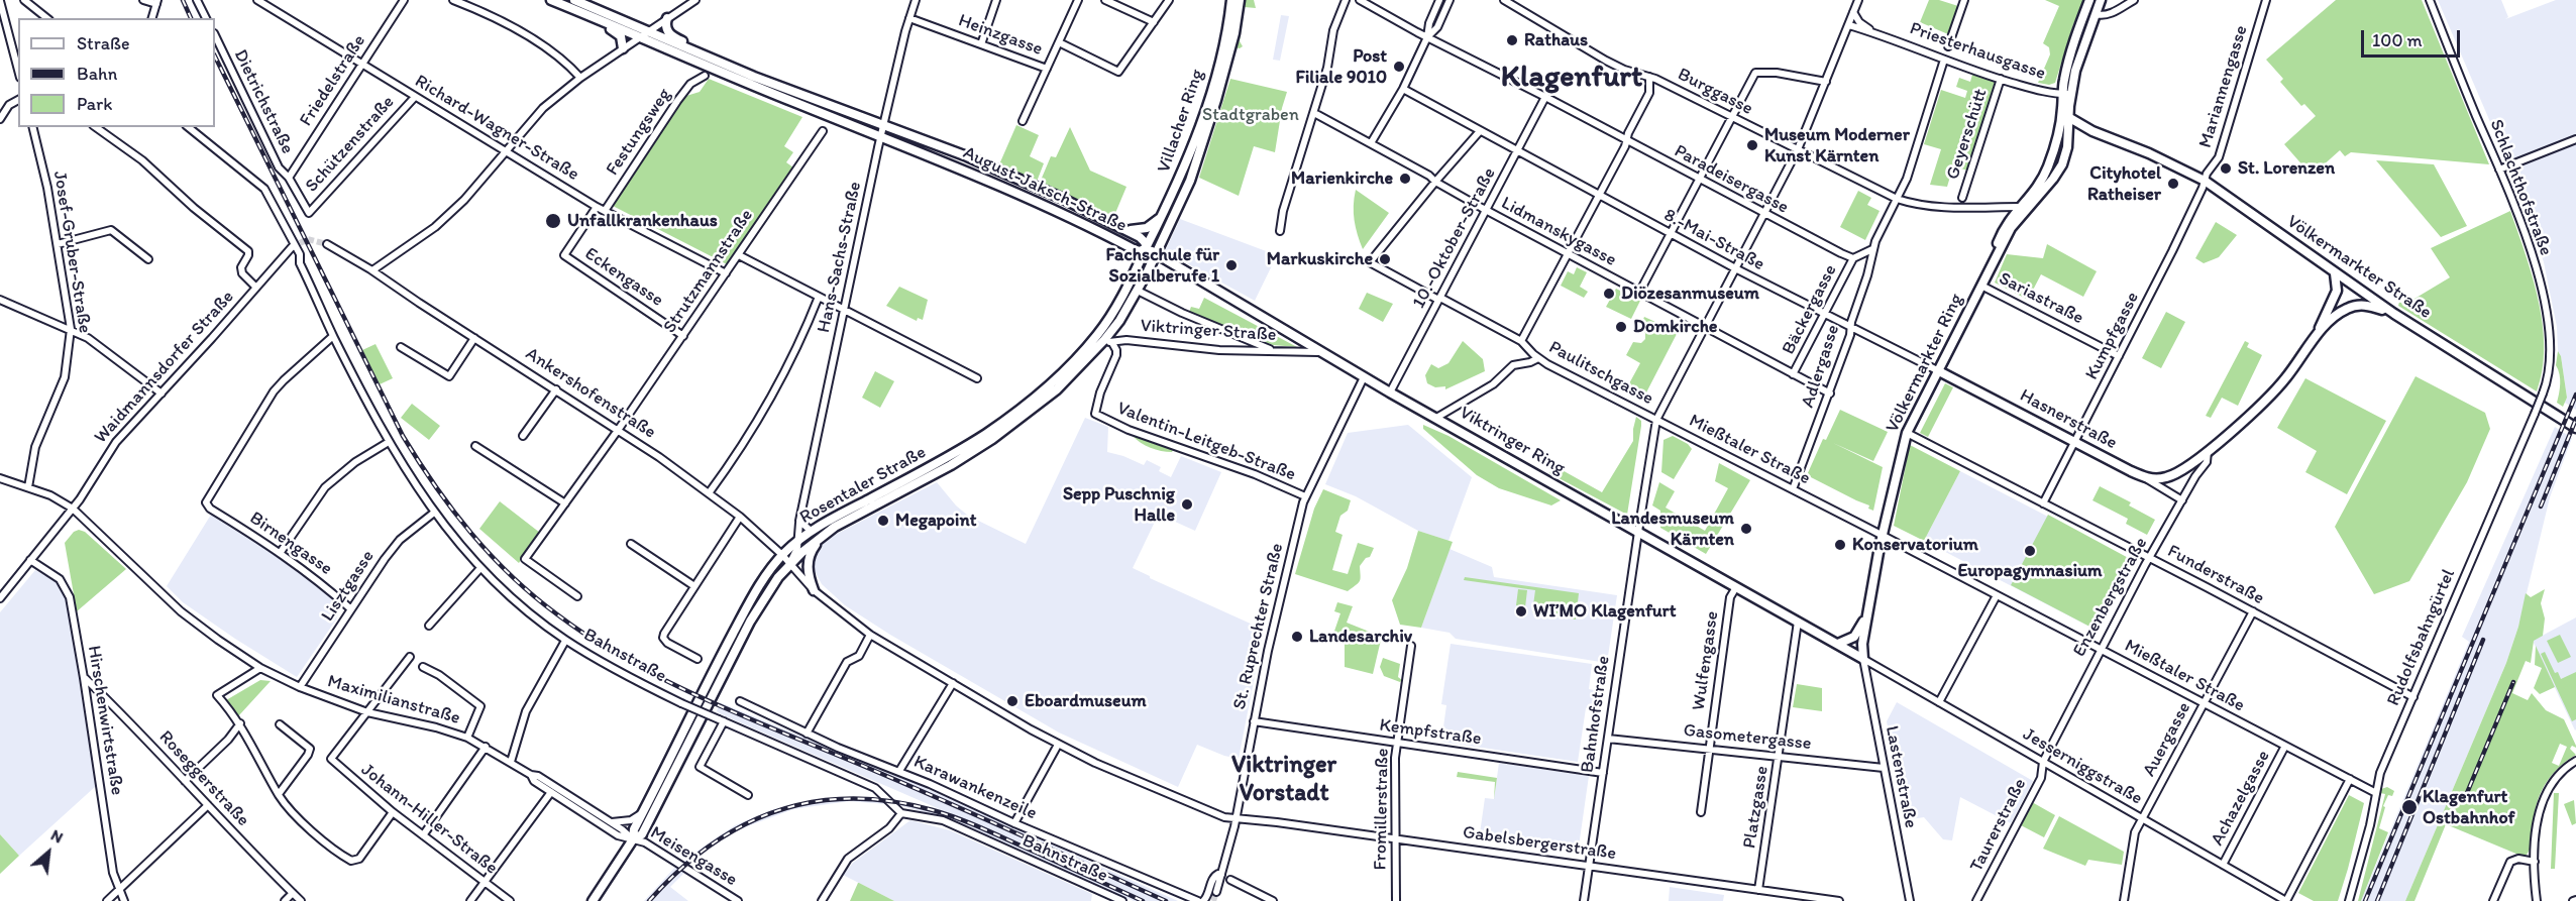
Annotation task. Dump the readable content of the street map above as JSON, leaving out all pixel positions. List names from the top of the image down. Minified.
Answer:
{"streets":{"main road":["Villacher Ring","August-Jaksch-Straße","Völkermarkter Straße","Völkermarkter Ring","Hasnerstraße","Viktringer Ring","Rosentaler Straße","Enzenbergstraße"],"street":["Heinzgasse","Priesterhausgasse","Friedelstraße","Mariannengasse","Burggasse","Dietrichstraße","Richard-Wagner-Straße","Festungsweg","Geyerschütt","Schützenstraße","Paradeisergasse","Schlachthofstraße","Lidmanskygasse","10.-Oktober-Straße","8.-Mai-Straße","Josef-Gruber-Straße","Hans-Sachs-Straße","Strutzmannstraße","Eckengasse","Sariastraße","Bäckergasse","Viktringer Straße","Kumpfgasse","Adlergasse","Waidmannsdorfer Straße","Paulitschgasse","Ankershofenstraße","Valentin-Leitgeb-Straße","Mießtaler Straße","Birnengasse","Funderstraße","Lisztgasse","St. Ruprechter Straße","Rudolfsbahngürtel","Bahnstraße","Wulfengasse","Maximilianstraße","Bahnhofstraße","Hirschenwirtstraße","Kempfstraße","Gasometergasse","Auergasse","Jesserniggstraße","Lastenstraße","Roseggerstraße","Karawankenzeile","Achazelgasse","Platzgasse","Fromillerstraße","Johann-Hiller-Straße","Taurerstraße","Gabelsbergerstraße","Meisengasse"]},"crossings":[["Heinzgasse","Hans-Sachs-Straße"],["Priesterhausgasse","Geyerschütt"],["Priesterhausgasse","Adlergasse"],["Friedelstraße","Dietrichstraße"],["Friedelstraße","Richard-Wagner-Straße"],["Mariannengasse","Völkermarkter Straße"],["Mariannengasse","Kumpfgasse"],["Burggasse","Völkermarkter Ring"],["Burggasse","Adlergasse"],["Dietrichstraße","Schützenstraße"],["Villacher Ring","August-Jaksch-Straße"],["Villacher Ring","Viktringer Ring"],["Villacher Ring","Rosentaler Straße"],["Richard-Wagner-Straße","Festungsweg"],["Richard-Wagner-Straße","Schützenstraße"],["Richard-Wagner-Straße","Strutzmannstraße"],["Richard-Wagner-Straße","Eckengasse"],["Paradeisergasse","10.-Oktober-Straße"],["Paradeisergasse","Bäckergasse"],["Schlachthofstraße","Rudolfsbahngürtel"],["August-Jaksch-Straße","Hans-Sachs-Straße"],["August-Jaksch-Straße","Viktringer Ring"],["August-Jaksch-Straße","Rosentaler Straße"],["Lidmanskygasse","10.-Oktober-Straße"],["Lidmanskygasse","Bäckergasse"],["Lidmanskygasse","Adlergasse"],["Lidmanskygasse","Paulitschgasse"],["10.-Oktober-Straße","8.-Mai-Straße"],["10.-Oktober-Straße","Paulitschgasse"],["10.-Oktober-Straße","Viktringer Ring"],["8.-Mai-Straße","Bäckergasse"],["8.-Mai-Straße","Völkermarkter Ring"],["8.-Mai-Straße","Adlergasse"],["8.-Mai-Straße","Hasnerstraße"],["Josef-Gruber-Straße","Maximilianstraße"],["Hans-Sachs-Straße","Ankershofenstraße"],["Hans-Sachs-Straße","Rosentaler Straße"],["Völkermarkter Straße","Kumpfgasse"],["Völkermarkter Straße","Enzenbergstraße"],["Strutzmannstraße","Eckengasse"],["Strutzmannstraße","Ankershofenstraße"],["Sariastraße","Kumpfgasse"],["Sariastraße","Völkermarkter Ring"],["Viktringer Straße","Viktringer Ring"],["Viktringer Straße","Valentin-Leitgeb-Straße"],["Viktringer Straße","Rosentaler Straße"],["Kumpfgasse","Hasnerstraße"],["Kumpfgasse","Funderstraße"],["Völkermarkter Ring","Hasnerstraße"],["Völkermarkter Ring","Viktringer Ring"],["Völkermarkter Ring","Mießtaler Straße"],["Völkermarkter Ring","Funderstraße"],["Völkermarkter Ring","Jesserniggstraße"],["Völkermarkter Ring","Lastenstraße"],["Adlergasse","Mießtaler Straße"],["Waidmannsdorfer Straße","Maximilianstraße"],["Waidmannsdorfer Straße","Hirschenwirtstraße"],["Paulitschgasse","Mießtaler Straße"],["Paulitschgasse","Bahnhofstraße"],["Ankershofenstraße","Rosentaler Straße"],["Ankershofenstraße","Gabelsbergerstraße"],["Hasnerstraße","Enzenbergstraße"],["Viktringer Ring","Rosentaler Straße"],["Viktringer Ring","St. Ruprechter Straße"],["Viktringer Ring","Wulfengasse"],["Viktringer Ring","Bahnhofstraße"],["Viktringer Ring","Jesserniggstraße"],["Viktringer Ring","Lastenstraße"],["Viktringer Ring","Platzgasse"],["Valentin-Leitgeb-Straße","Rosentaler Straße"],["Valentin-Leitgeb-Straße","St. Ruprechter Straße"],["Mießtaler Straße","Enzenbergstraße"],["Mießtaler Straße","Rudolfsbahngürtel"],["Mießtaler Straße","Bahnhofstraße"],["Mießtaler Straße","Auergasse"],["Mießtaler Straße","Achazelgasse"],["Rosentaler Straße","Maximilianstraße"],["Rosentaler Straße","Meisengasse"],["Birnengasse","Lisztgasse"],["Birnengasse","Bahnstraße"],["Funderstraße","Enzenbergstraße"],["Funderstraße","Rudolfsbahngürtel"],["Funderstraße","Auergasse"],["Lisztgasse","Bahnstraße"],["Lisztgasse","Maximilianstraße"],["Enzenbergstraße","Jesserniggstraße"],["Enzenbergstraße","Taurerstraße"],["St. Ruprechter Straße","Kempfstraße"],["St. Ruprechter Straße","Gabelsbergerstraße"],["Wulfengasse","Gasometergasse"],["Maximilianstraße","Johann-Hiller-Straße"],["Maximilianstraße","Meisengasse"],["Bahnhofstraße","Kempfstraße"],["Bahnhofstraße","Gasometergasse"],["Bahnhofstraße","Gabelsbergerstraße"],["Hirschenwirtstraße","Roseggerstraße"],["Kempfstraße","Fromillerstraße"],["Gasometergasse","Lastenstraße"],["Gasometergasse","Platzgasse"],["Auergasse","Jesserniggstraße"],["Jesserniggstraße","Lastenstraße"],["Jesserniggstraße","Achazelgasse"],["Jesserniggstraße","Taurerstraße"],["Platzgasse","Gabelsbergerstraße"],["Fromillerstraße","Gabelsbergerstraße"]],"districts":["Klagenfurt","Viktringer Vorstadt"],"parks":["Stadtgraben"],"places":["Rathaus","Post Filiale 9010","Museum Moderner Kunst Kärnten","St. Lorenzen","Marienkirche","Cityhotel Ratheiser","Unfallkrankenhaus","Markuskirche","Fachschule für Sozialberufe 1","Diözesanmuseum","Domkirche","Sepp Puschnig Halle","Megapoint","Landesmuseum Kärnten","Konservatorium","Europagymnasium","WI’MO Klagenfurt","Landesarchiv","Eboardmuseum","Klagenfurt Ostbahnhof"],"legend":["Straße","Bahn","Park"],"scale_bar":"100 m","north":"top right"}
